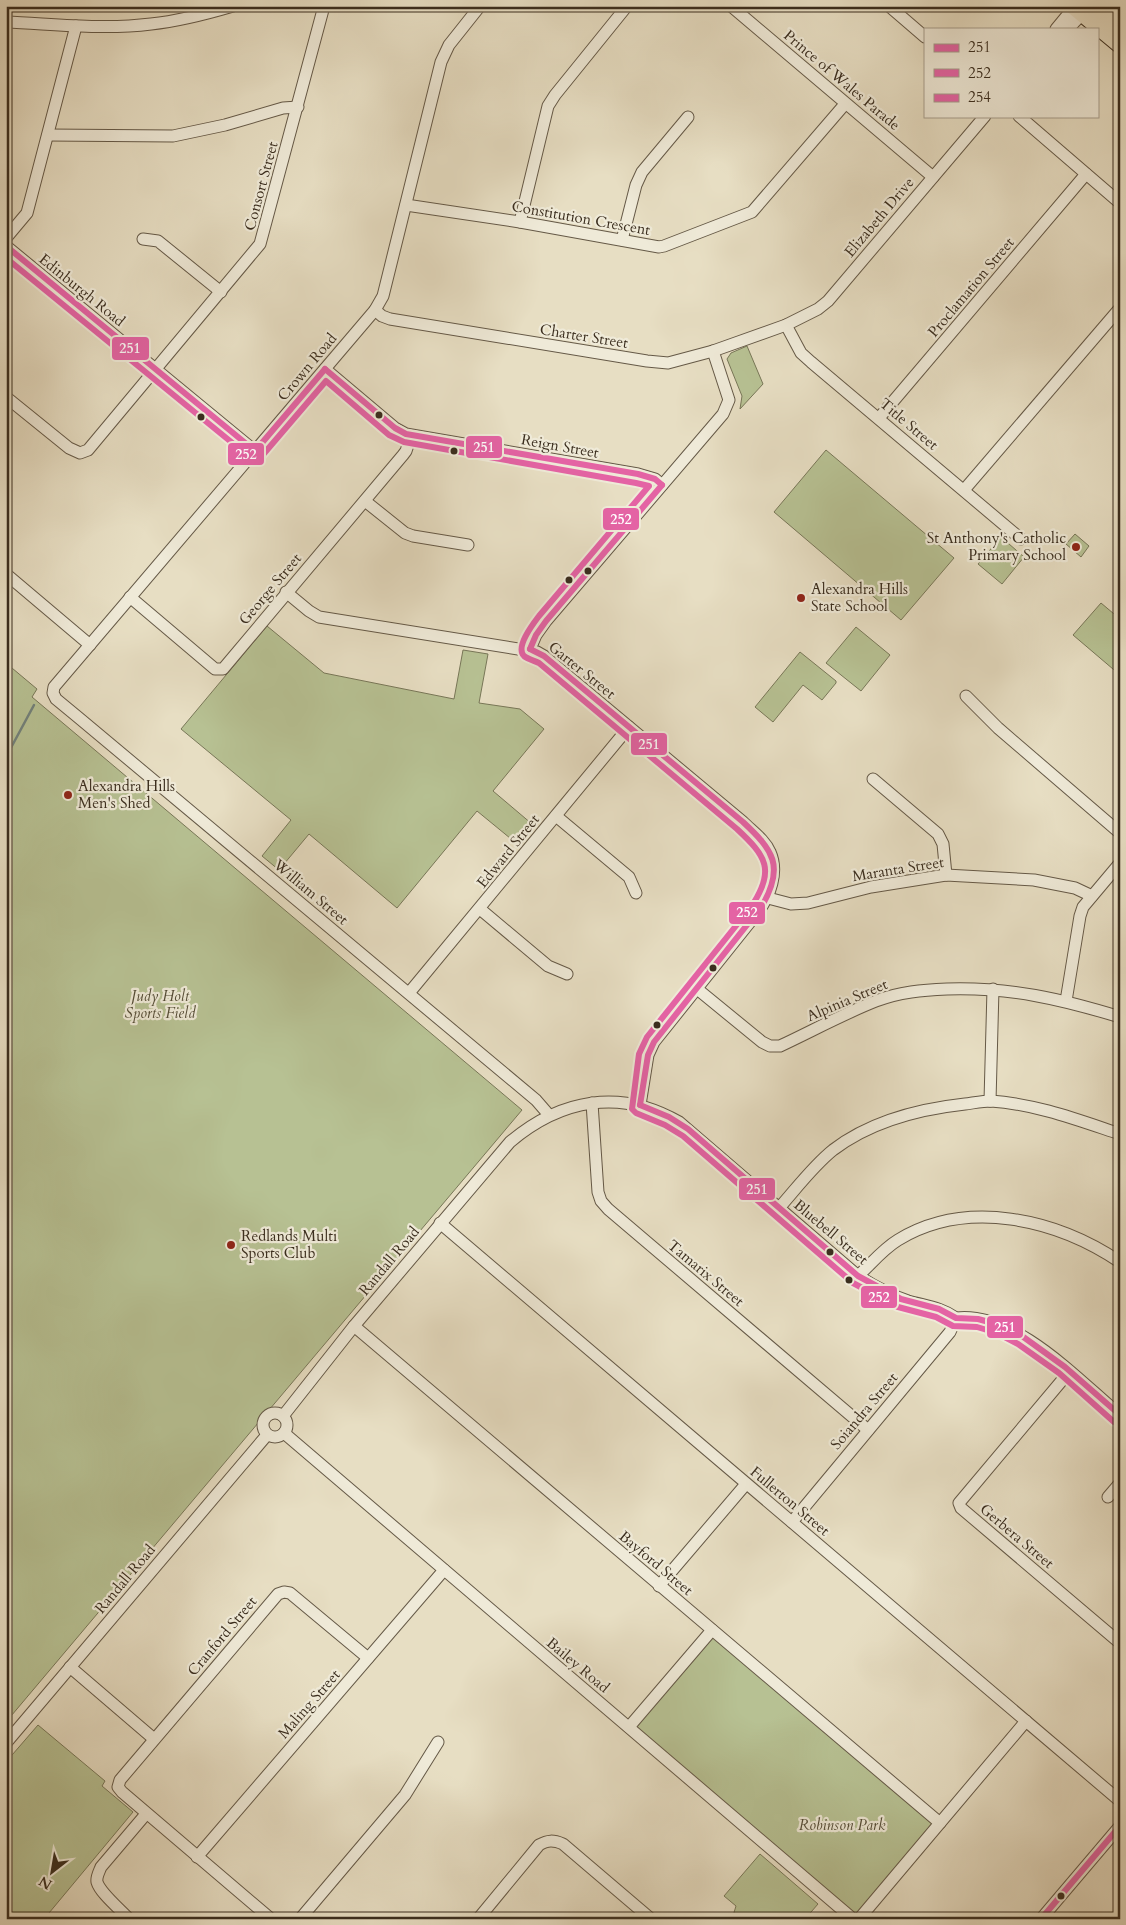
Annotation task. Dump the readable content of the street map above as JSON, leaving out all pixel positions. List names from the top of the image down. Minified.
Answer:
{"streets":{"street":["Prince of Wales Parade","Consort Street","Elizabeth Drive","Constitution Crescent","Proclamation Street","Edinburgh Road","Charter Street","Crown Road","Title Street","Reign Street","George Street","Garter Street","Edward Street","Maranta Street","William Street","Alpinia Street","Bluebell Street","Randall Road","Tamarix Street","Soiandra Street","Fullerton Street","Gerbera Street","Bayford Street","Cranford Street","Bailey Road","Maling Street"]},"crossings":[["Prince of Wales Parade","Elizabeth Drive"],["Prince of Wales Parade","Constitution Crescent"],["Consort Street","Edinburgh Road"],["Elizabeth Drive","Charter Street"],["Elizabeth Drive","Title Street"],["Constitution Crescent","Crown Road"],["Proclamation Street","Title Street"],["Edinburgh Road","Crown Road"],["Charter Street","Crown Road"],["Charter Street","Title Street"],["Crown Road","Reign Street"],["Crown Road","George Street"],["Crown Road","William Street"],["Reign Street","George Street"],["George Street","Garter Street"],["Garter Street","Edward Street"],["Garter Street","Maranta Street"],["Edward Street","William Street"],["William Street","Bluebell Street"],["Bluebell Street","Randall Road"],["Bluebell Street","Tamarix Street"],["Bluebell Street","Soiandra Street"],["Bluebell Street","Gerbera Street"],["Randall Road","Fullerton Street"],["Randall Road","Bayford Street"],["Randall Road","Bailey Road"],["Tamarix Street","Soiandra Street"],["Soiandra Street","Fullerton Street"],["Cranford Street","Maling Street"],["Bailey Road","Maling Street"]],"parks":["Judy Holt Sports Field","Robinson Park"],"places":["St Anthony's Catholic Primary School","Alexandra Hills State School","Alexandra Hills Men's Shed","Redlands Multi Sports Club"],"lines":["transit line 251","transit line 252","transit line 254"],"legend":["251","252","254"],"north":"bottom left"}
